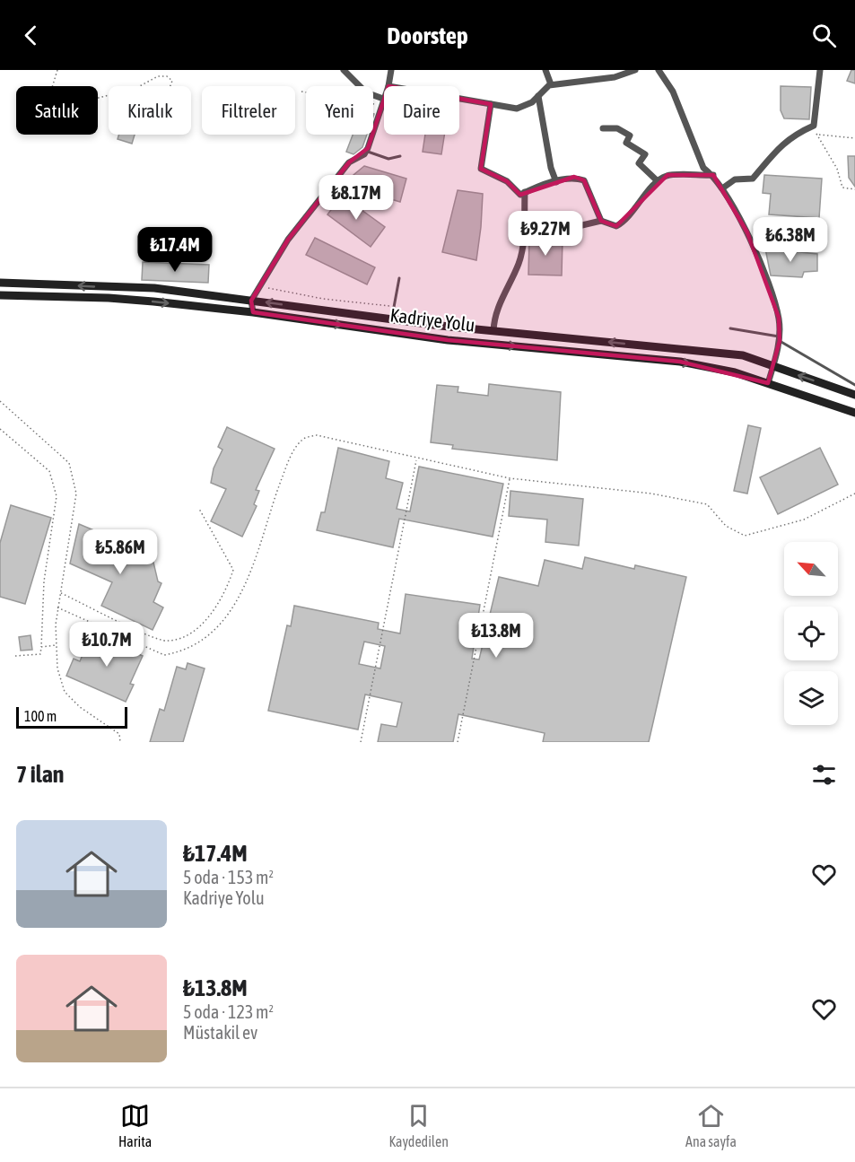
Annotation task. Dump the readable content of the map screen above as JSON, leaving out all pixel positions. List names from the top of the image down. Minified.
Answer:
{"streets":{"main road":["Kadriye Yolu"]},"scale_bar":"100 m","north":"top left","page":{"header":"Doorstep","chip":["Satılık","Kiralık","Filtreler","Yeni","Daire"],"price":["₺8.17M","₺9.27M","₺6.38M","₺17.4M","₺5.86M","₺13.8M","₺10.7M"],"scale":"100 m","heading":"7 ilan","list":[{"name":"₺17.4M","note":"5 oda · 153 m² · Kadriye Yolu"},{"name":"₺13.8M","note":"5 oda · 123 m² · Müstakil ev"}],"tabs":["Harita","Kaydedilen","Ana sayfa"]}}
